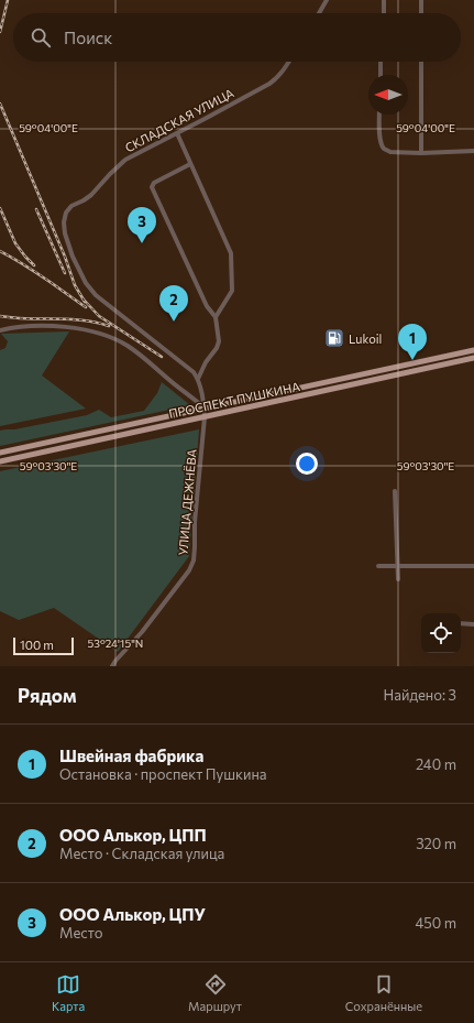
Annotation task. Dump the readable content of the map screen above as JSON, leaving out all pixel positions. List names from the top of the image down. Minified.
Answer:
{"streets":{"main road":["ПРОСПЕКТ ПУШКИНА"],"street":["СКЛАДСКАЯ УЛИЦА","УЛИЦА ДЕЖНЁВА"]},"crossings":[["ПРОСПЕКТ ПУШКИНА","УЛИЦА ДЕЖНЁВА"]],"places":{"fuel station":["Lukoil"]},"scale_bar":"100 m","north":"left","page":{"search":"Поиск","pins":["3","2","1"],"scale":"100 m","heading":["Рядом","Найдено: 3"],"list":[{"mark":"1","name":"Швейная фабрика","note":"Остановка · проспект Пушкина","value":"240 m"},{"mark":"2","name":"ООО Алькор, ЦПП","note":"Место · Складская улица","value":"320 m"},{"mark":"3","name":"ООО Алькор, ЦПУ","note":"Место","value":"450 m"}],"nav":["Карта","Маршрут","Сохранённые"]},"coordinates":["59°04'00\"E","59°03'30\"E","53°24'15\"N"]}
